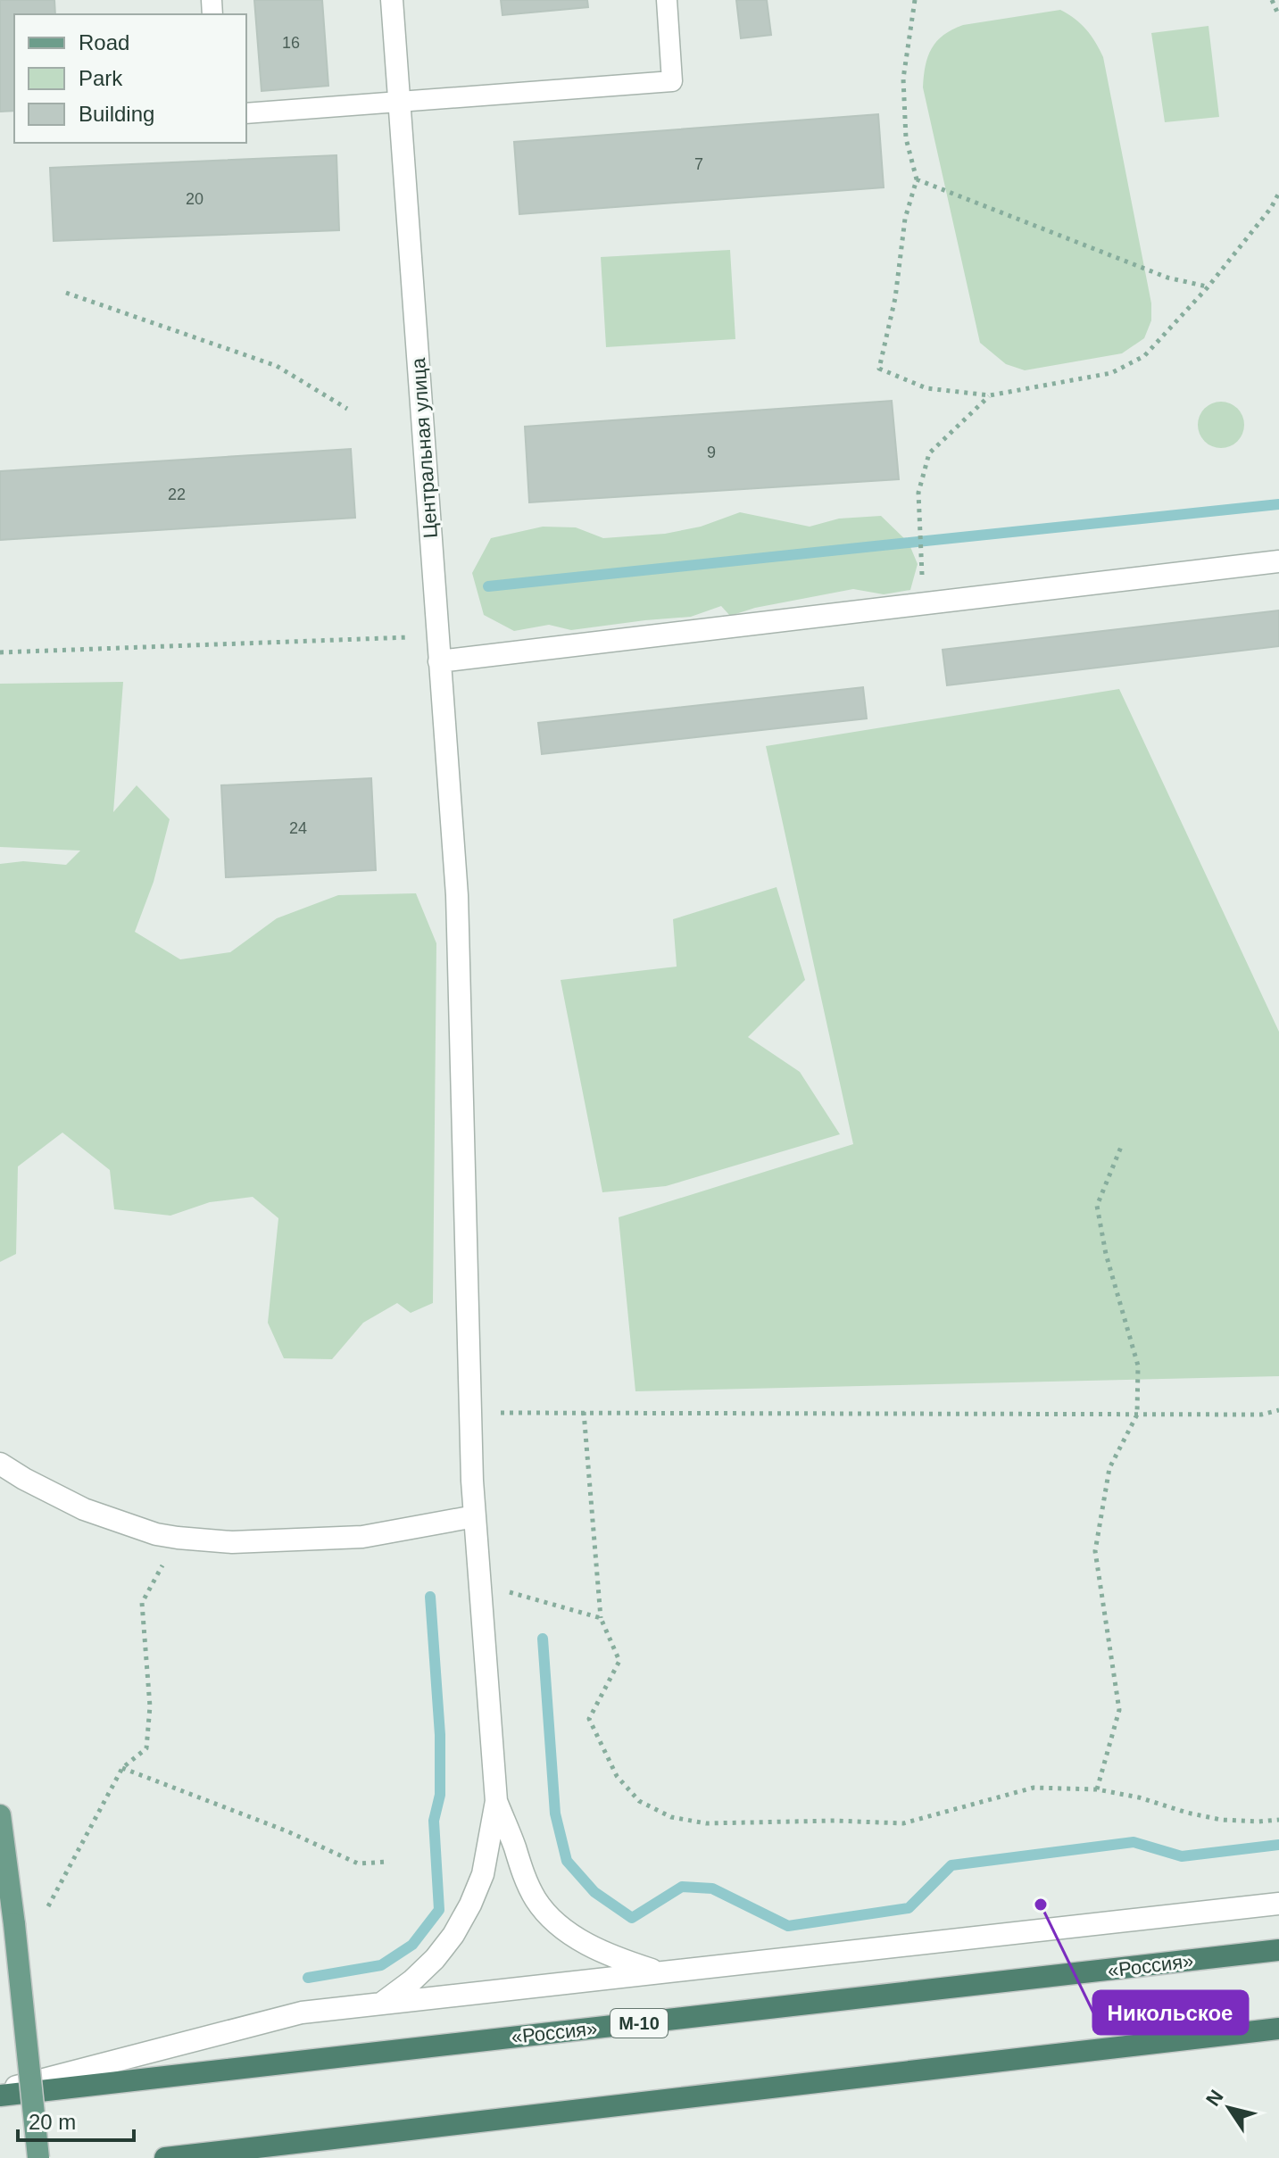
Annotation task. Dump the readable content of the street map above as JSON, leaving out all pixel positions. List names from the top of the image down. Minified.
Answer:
{"streets":{"highway":["«Россия»","М-10"],"street":["Центральная улица"]},"places":["Никольское"],"house_numbers":["16","7","20","9","22","24"],"legend":["Road","Park","Building"],"scale_bar":"20 m","north":"top left"}
